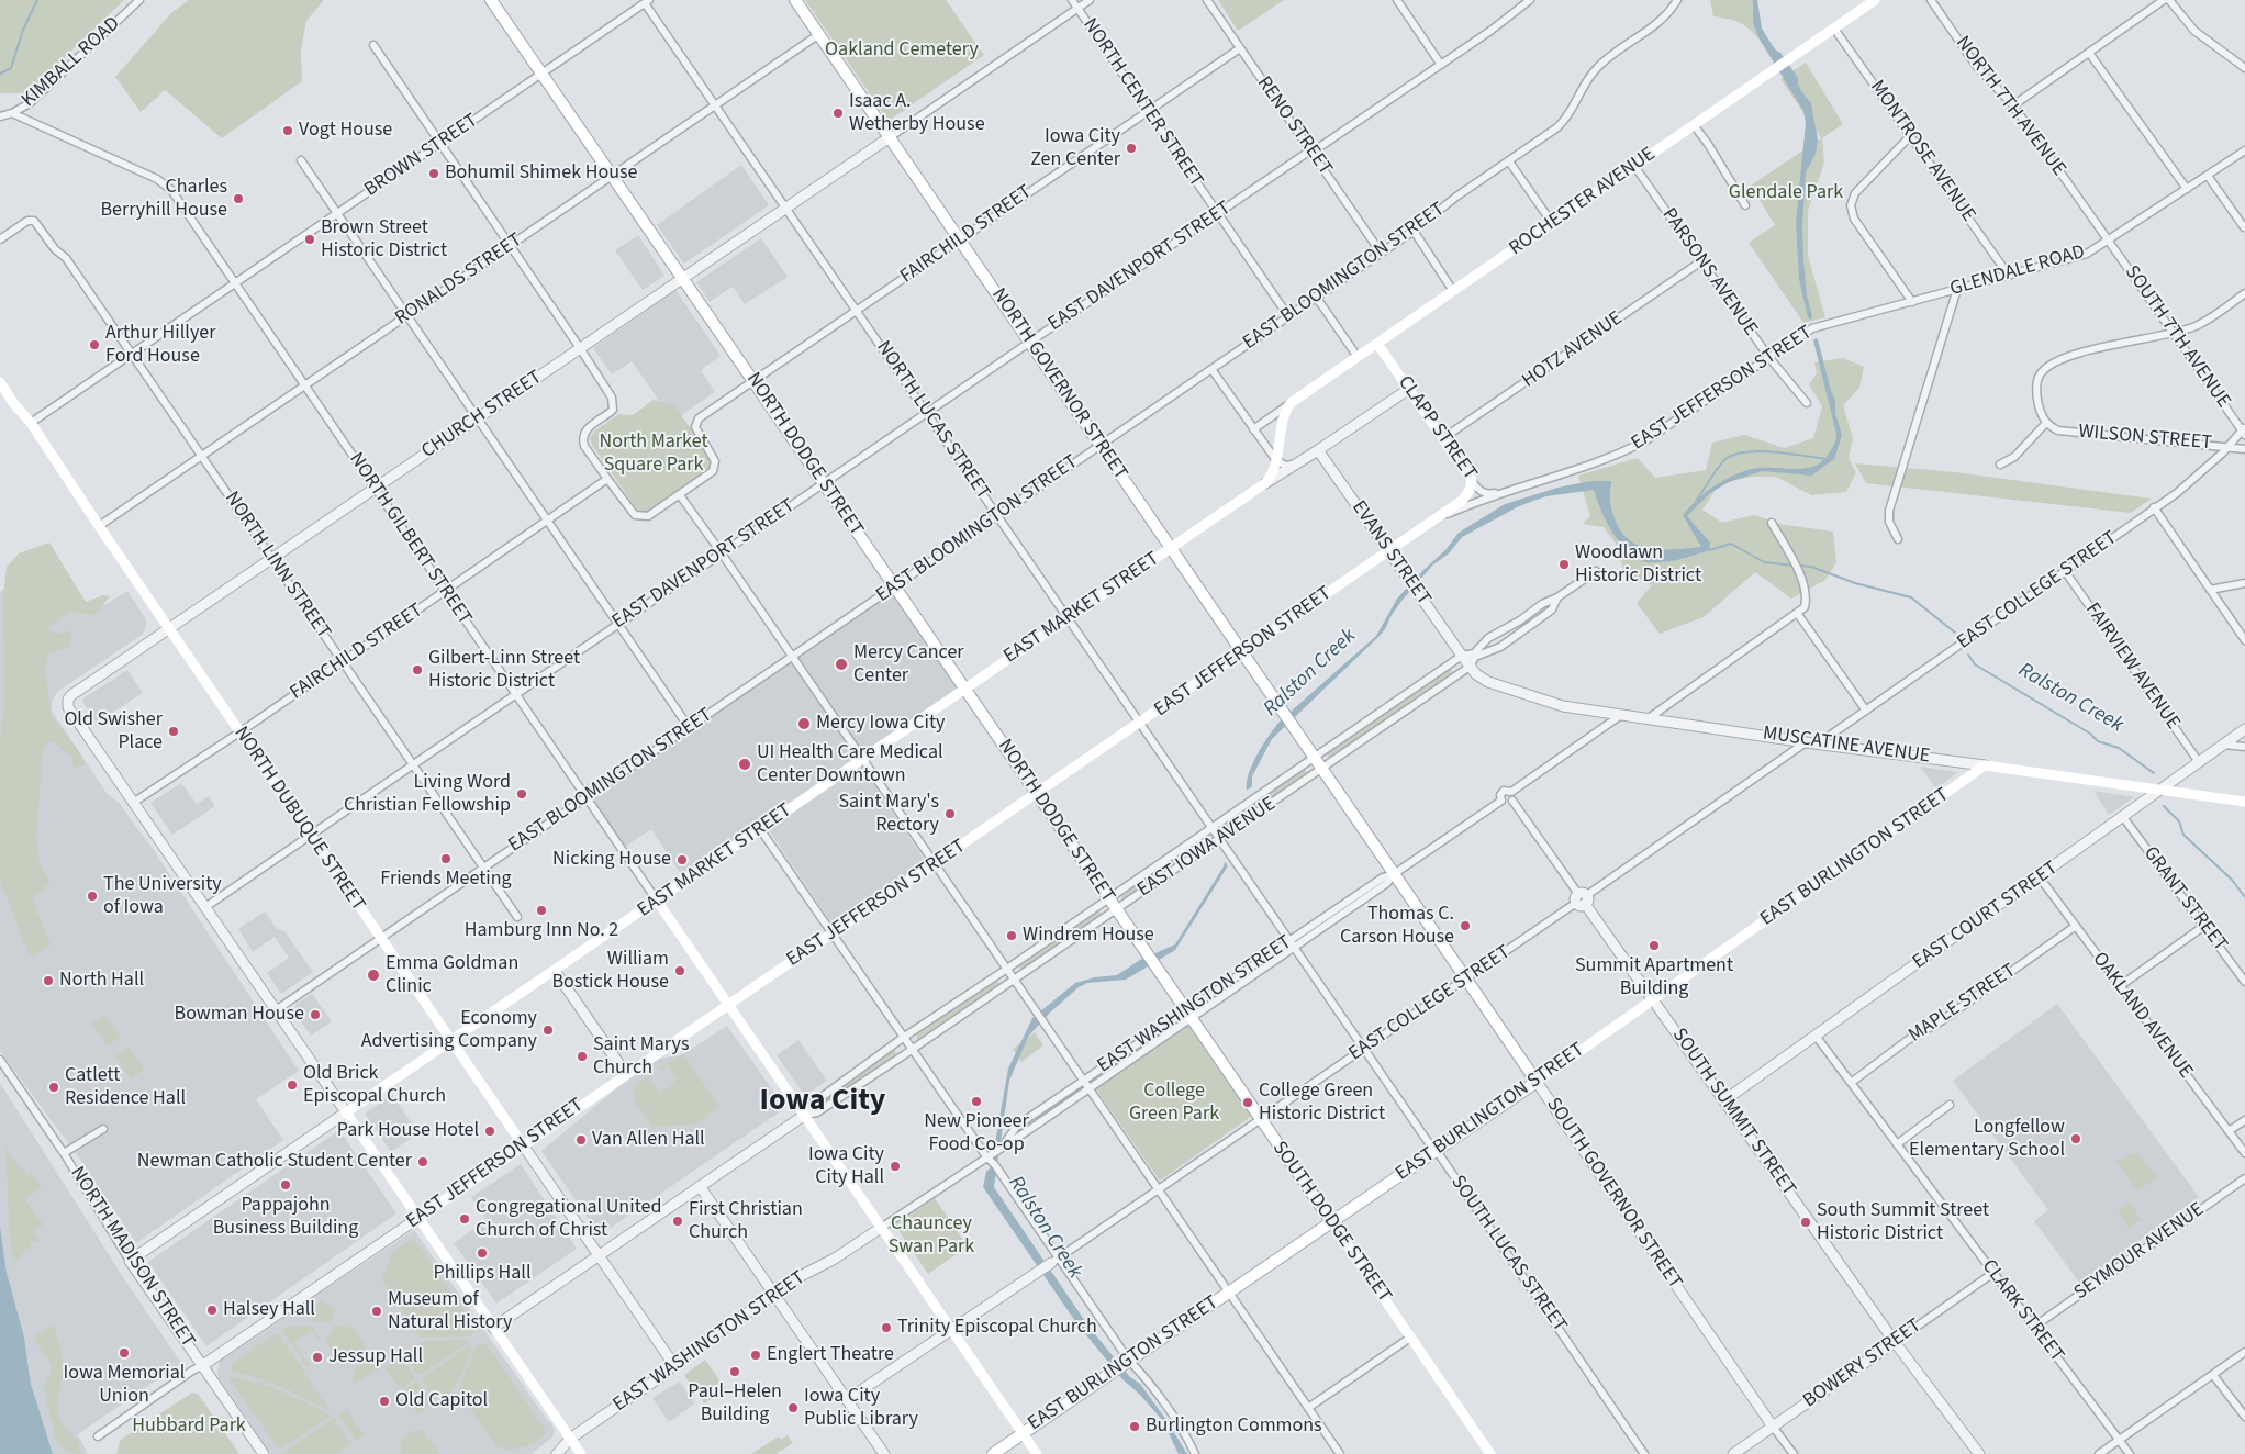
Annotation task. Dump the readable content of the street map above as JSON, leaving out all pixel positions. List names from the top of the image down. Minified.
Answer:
{"streets":{"main road":["ROCHESTER AVENUE","NORTH GOVERNOR STREET","EAST JEFFERSON STREET","CLAPP STREET","NORTH DODGE STREET","NORTH GILBERT STREET","EAST MARKET STREET","MUSCATINE AVENUE","NORTH DUBUQUE STREET","EAST BURLINGTON STREET","SOUTH GOVERNOR STREET","SOUTH DODGE STREET"],"street":["KIMBALL ROAD","NORTH CENTER STREET","NORTH 7TH AVENUE","RENO STREET","MONTROSE AVENUE","BROWN STREET","FAIRCHILD STREET","EAST DAVENPORT STREET","GLENDALE ROAD","PARSONS AVENUE","EAST BLOOMINGTON STREET","RONALDS STREET","SOUTH 7TH AVENUE","HOTZ AVENUE","CHURCH STREET","NORTH LUCAS STREET","WILSON STREET","EVANS STREET","NORTH LINN STREET","EAST COLLEGE STREET","FAIRVIEW AVENUE","EAST IOWA AVENUE","GRANT STREET","EAST COURT STREET","MAPLE STREET","EAST WASHINGTON STREET","OAKLAND AVENUE","SOUTH SUMMIT STREET","SEYMOUR AVENUE","SOUTH LUCAS STREET","NORTH MADISON STREET","CLARK STREET","BOWERY STREET"]},"crossings":[["KIMBALL ROAD","NORTH GILBERT STREET"],["NORTH CENTER STREET","FAIRCHILD STREET"],["NORTH CENTER STREET","EAST DAVENPORT STREET"],["NORTH CENTER STREET","EAST BLOOMINGTON STREET"],["NORTH 7TH AVENUE","GLENDALE ROAD"],["NORTH 7TH AVENUE","SOUTH 7TH AVENUE"],["RENO STREET","FAIRCHILD STREET"],["RENO STREET","EAST DAVENPORT STREET"],["RENO STREET","EAST BLOOMINGTON STREET"],["MONTROSE AVENUE","ROCHESTER AVENUE"],["MONTROSE AVENUE","GLENDALE ROAD"],["BROWN STREET","NORTH LUCAS STREET"],["BROWN STREET","NORTH DODGE STREET"],["BROWN STREET","NORTH GILBERT STREET"],["BROWN STREET","NORTH LINN STREET"],["BROWN STREET","NORTH DUBUQUE STREET"],["ROCHESTER AVENUE","PARSONS AVENUE"],["ROCHESTER AVENUE","CLAPP STREET"],["FAIRCHILD STREET","NORTH GOVERNOR STREET"],["FAIRCHILD STREET","CHURCH STREET"],["FAIRCHILD STREET","NORTH LUCAS STREET"],["FAIRCHILD STREET","NORTH DODGE STREET"],["FAIRCHILD STREET","NORTH GILBERT STREET"],["FAIRCHILD STREET","NORTH LINN STREET"],["FAIRCHILD STREET","NORTH DUBUQUE STREET"],["EAST DAVENPORT STREET","NORTH GOVERNOR STREET"],["EAST DAVENPORT STREET","NORTH LUCAS STREET"],["EAST DAVENPORT STREET","NORTH DODGE STREET"],["EAST DAVENPORT STREET","NORTH GILBERT STREET"],["EAST DAVENPORT STREET","NORTH LINN STREET"],["EAST DAVENPORT STREET","NORTH DUBUQUE STREET"],["GLENDALE ROAD","SOUTH 7TH AVENUE"],["GLENDALE ROAD","EAST JEFFERSON STREET"],["PARSONS AVENUE","HOTZ AVENUE"],["PARSONS AVENUE","EAST JEFFERSON STREET"],["EAST BLOOMINGTON STREET","NORTH GOVERNOR STREET"],["EAST BLOOMINGTON STREET","NORTH LUCAS STREET"],["EAST BLOOMINGTON STREET","NORTH DODGE STREET"],["EAST BLOOMINGTON STREET","NORTH GILBERT STREET"],["EAST BLOOMINGTON STREET","NORTH LINN STREET"],["EAST BLOOMINGTON STREET","NORTH DUBUQUE STREET"],["RONALDS STREET","NORTH GOVERNOR STREET"],["RONALDS STREET","NORTH LUCAS STREET"],["RONALDS STREET","NORTH DODGE STREET"],["RONALDS STREET","NORTH GILBERT STREET"],["RONALDS STREET","NORTH LINN STREET"],["RONALDS STREET","NORTH DUBUQUE STREET"],["SOUTH 7TH AVENUE","EAST COLLEGE STREET"],["HOTZ AVENUE","CLAPP STREET"],["NORTH GOVERNOR STREET","EAST JEFFERSON STREET"],["NORTH GOVERNOR STREET","CHURCH STREET"],["NORTH GOVERNOR STREET","EAST MARKET STREET"],["NORTH GOVERNOR STREET","EAST IOWA AVENUE"],["NORTH GOVERNOR STREET","SOUTH GOVERNOR STREET"],["EAST JEFFERSON STREET","NORTH LUCAS STREET"],["EAST JEFFERSON STREET","CLAPP STREET"],["EAST JEFFERSON STREET","NORTH DODGE STREET"],["EAST JEFFERSON STREET","NORTH GILBERT STREET"],["EAST JEFFERSON STREET","EVANS STREET"],["EAST JEFFERSON STREET","NORTH DUBUQUE STREET"],["EAST JEFFERSON STREET","NORTH MADISON STREET"],["CHURCH STREET","NORTH LUCAS STREET"],["CHURCH STREET","NORTH DODGE STREET"],["CHURCH STREET","NORTH GILBERT STREET"],["CHURCH STREET","NORTH LINN STREET"],["CHURCH STREET","NORTH DUBUQUE STREET"],["NORTH LUCAS STREET","EAST MARKET STREET"],["NORTH LUCAS STREET","EAST IOWA AVENUE"],["NORTH LUCAS STREET","SOUTH LUCAS STREET"],["CLAPP STREET","EAST MARKET STREET"],["WILSON STREET","EAST COLLEGE STREET"],["NORTH DODGE STREET","EAST MARKET STREET"],["NORTH DODGE STREET","EAST IOWA AVENUE"],["NORTH DODGE STREET","SOUTH DODGE STREET"],["NORTH GILBERT STREET","EAST COLLEGE STREET"],["NORTH GILBERT STREET","EAST MARKET STREET"],["NORTH GILBERT STREET","EAST IOWA AVENUE"],["NORTH GILBERT STREET","EAST BURLINGTON STREET"],["NORTH GILBERT STREET","EAST WASHINGTON STREET"],["EVANS STREET","EAST MARKET STREET"],["EVANS STREET","MUSCATINE AVENUE"],["EVANS STREET","EAST IOWA AVENUE"],["EAST COLLEGE STREET","FAIRVIEW AVENUE"],["EAST COLLEGE STREET","MUSCATINE AVENUE"],["EAST COLLEGE STREET","SOUTH SUMMIT STREET"],["EAST COLLEGE STREET","SOUTH GOVERNOR STREET"],["EAST COLLEGE STREET","SOUTH DODGE STREET"],["EAST COLLEGE STREET","SOUTH LUCAS STREET"],["EAST MARKET STREET","NORTH DUBUQUE STREET"],["EAST MARKET STREET","NORTH MADISON STREET"],["FAIRVIEW AVENUE","EAST COURT STREET"],["MUSCATINE AVENUE","EAST IOWA AVENUE"],["MUSCATINE AVENUE","EAST BURLINGTON STREET"],["MUSCATINE AVENUE","EAST COURT STREET"],["NORTH DUBUQUE STREET","EAST IOWA AVENUE"],["NORTH DUBUQUE STREET","EAST WASHINGTON STREET"],["EAST IOWA AVENUE","SOUTH GOVERNOR STREET"],["EAST IOWA AVENUE","SOUTH DODGE STREET"],["EAST IOWA AVENUE","SOUTH LUCAS STREET"],["EAST BURLINGTON STREET","SOUTH SUMMIT STREET"],["EAST BURLINGTON STREET","SOUTH GOVERNOR STREET"],["EAST BURLINGTON STREET","SOUTH DODGE STREET"],["EAST BURLINGTON STREET","SOUTH LUCAS STREET"],["GRANT STREET","EAST COURT STREET"],["EAST COURT STREET","OAKLAND AVENUE"],["EAST COURT STREET","SOUTH SUMMIT STREET"],["EAST COURT STREET","CLARK STREET"],["MAPLE STREET","OAKLAND AVENUE"],["MAPLE STREET","CLARK STREET"],["EAST WASHINGTON STREET","SOUTH SUMMIT STREET"],["EAST WASHINGTON STREET","SOUTH GOVERNOR STREET"],["EAST WASHINGTON STREET","SOUTH DODGE STREET"],["EAST WASHINGTON STREET","SOUTH LUCAS STREET"],["SOUTH SUMMIT STREET","BOWERY STREET"],["SOUTH GOVERNOR STREET","BOWERY STREET"],["SEYMOUR AVENUE","CLARK STREET"],["CLARK STREET","BOWERY STREET"]],"districts":["Iowa City"],"water":["Ralston Creek"],"parks":["Oakland Cemetery","Glendale Park","North Market Square Park","College Green Park","Chauncey Swan Park","Hubbard Park"],"places":["Isaac A. Wetherby House","Vogt House","Iowa City Zen Center","Bohumil Shimek House","Charles Berryhill House","Brown Street Historic District","Arthur Hillyer Ford House","Woodlawn Historic District","Mercy Cancer Center","Gilbert-Linn Street Historic District","Mercy Iowa City","Old Swisher Place","UI Health Care Medical Center Downtown","Living Word Christian Fellowship","Saint Mary's Rectory","Friends Meeting","Nicking House","The University of Iowa","Hamburg Inn No. 2","Thomas C. Carson House","Windrem House","Summit Apartment Building","William Bostick House","Emma Goldman Clinic","North Hall","Bowman House","Economy Advertising Company","Saint Marys Church","Old Brick Episcopal Church","Catlett Residence Hall","New Pioneer Food Co-op","College Green Historic District","Park House Hotel","Longfellow Elementary School","Van Allen Hall","Newman Catholic Student Center","Iowa City City Hall","Pappajohn Business Building","Congregational United Church of Christ","First Christian Church","South Summit Street Historic District","Phillips Hall","Halsey Hall","Museum of Natural History","Trinity Episcopal Church","Iowa Memorial Union","Englert Theatre","Jessup Hall","Paul–Helen Building","Old Capitol","Iowa City Public Library","Burlington Commons"]}
